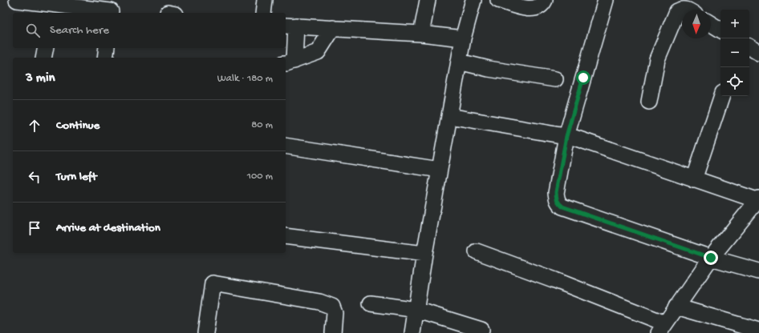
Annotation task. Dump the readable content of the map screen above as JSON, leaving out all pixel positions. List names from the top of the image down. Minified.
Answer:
{"north":"bottom","page":{"map_buttons":["+","−"],"search":"Search here","heading":["3 min","Walk · 180 m"],"list":[["Continue","80 m"],["Turn left","100 m"],"Arrive at destination"]}}
